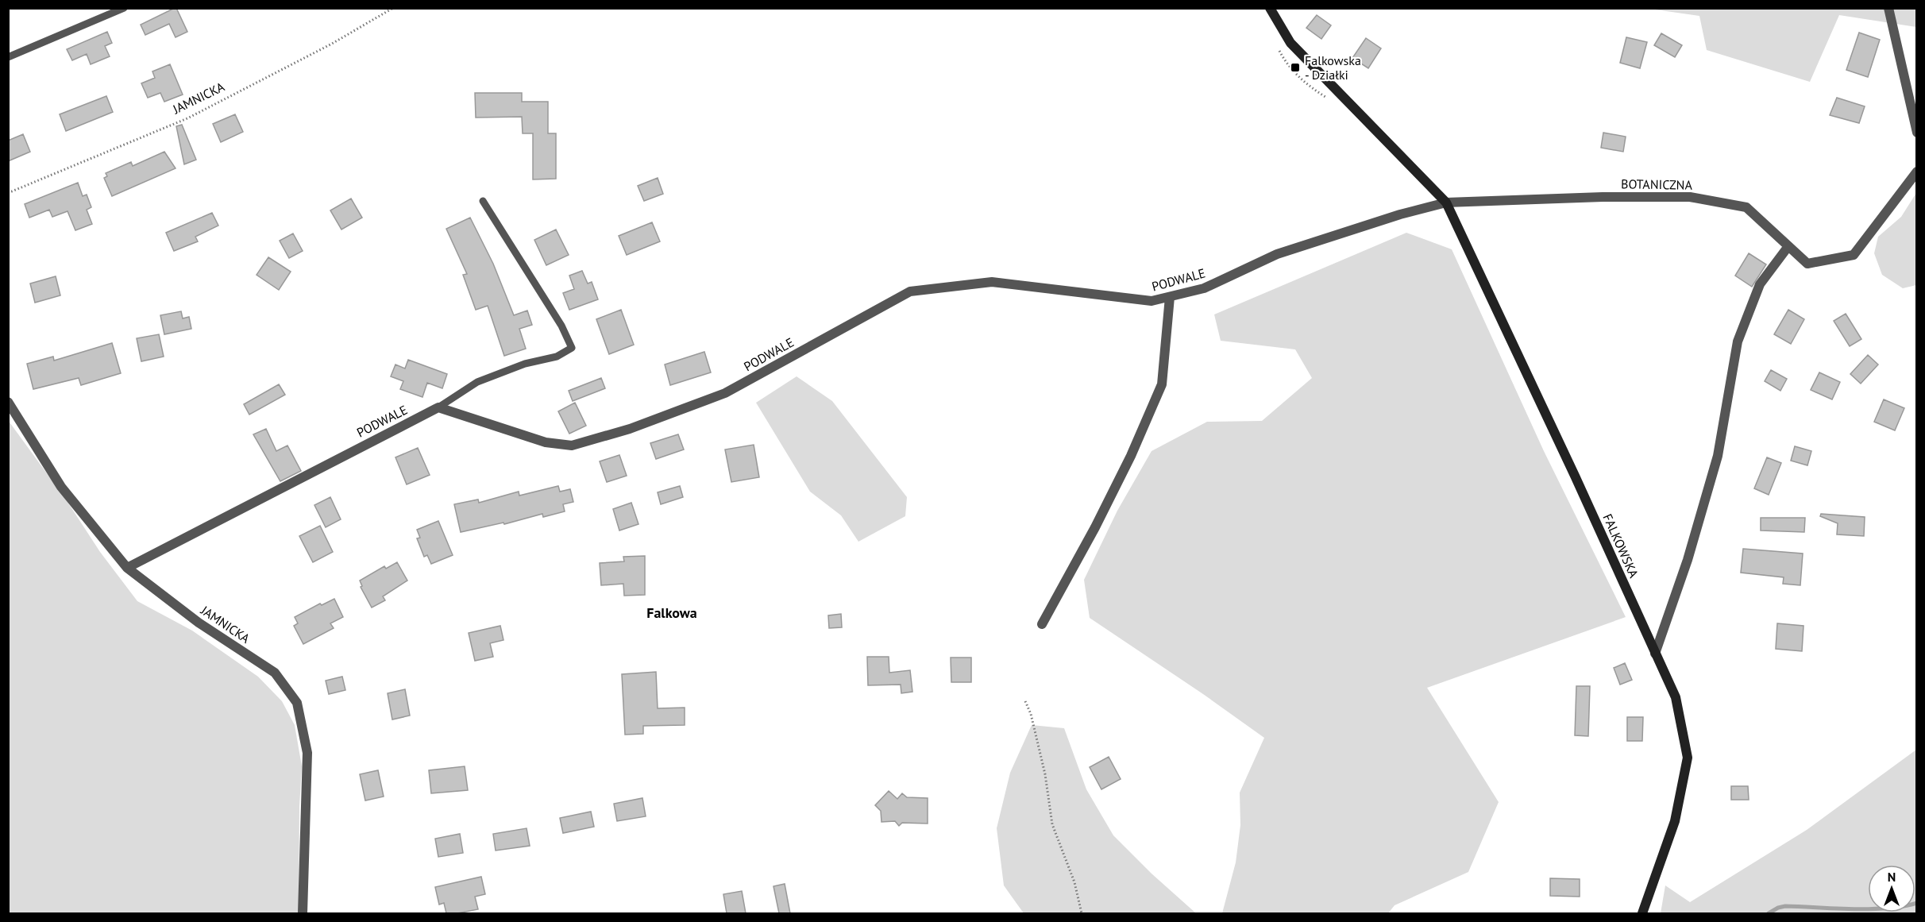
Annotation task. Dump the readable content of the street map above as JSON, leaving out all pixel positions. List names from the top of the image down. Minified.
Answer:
{"streets":{"street":["JAMNICKA","BOTANICZNA","PODWALE","FALKOWSKA"]},"crossings":[["JAMNICKA","PODWALE"],["BOTANICZNA","PODWALE"],["BOTANICZNA","FALKOWSKA"],["PODWALE","FALKOWSKA"]],"districts":["Falkowa"],"places":{"transit":["Falkowska - Działki"]},"north":"top"}
